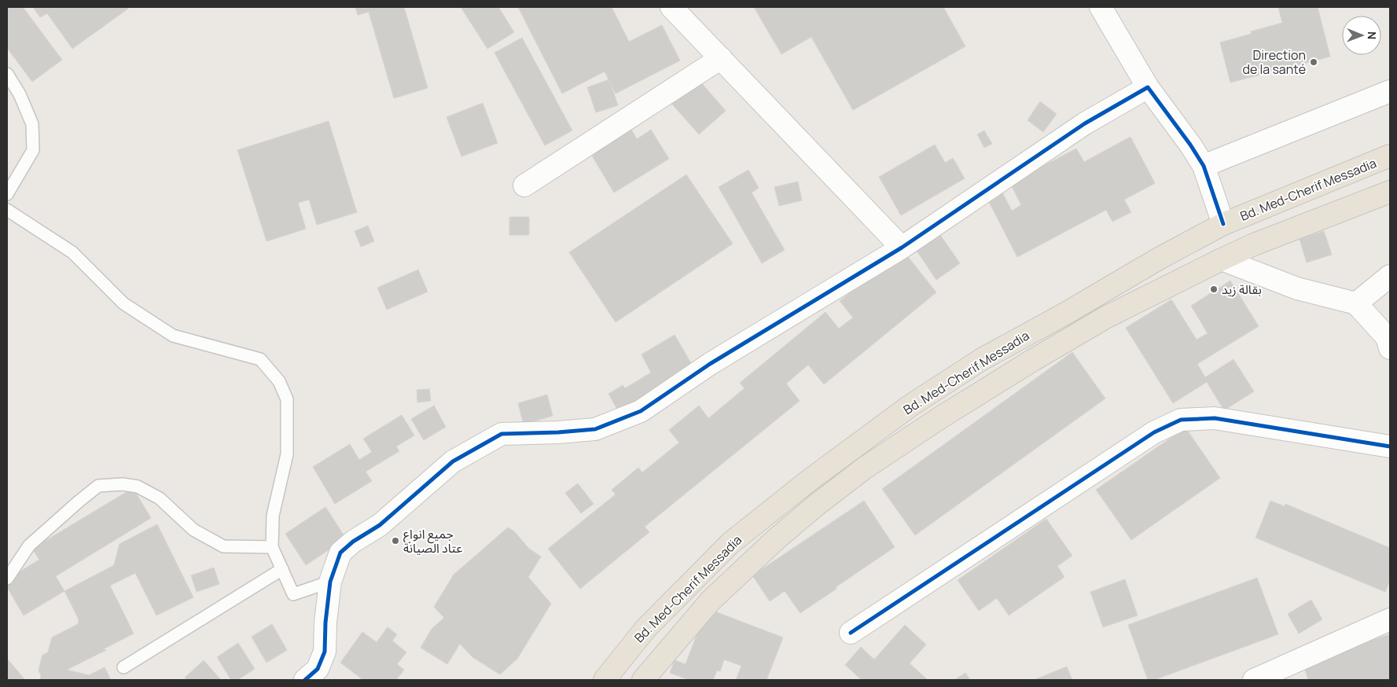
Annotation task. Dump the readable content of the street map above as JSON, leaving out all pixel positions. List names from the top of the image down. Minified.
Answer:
{"streets":{"highway":["Bd. Med-Cherif Messadia"]},"places":["Direction de la santé","بقالة زيد","جميع انواع عتاد الصيانة"],"north":"right"}
